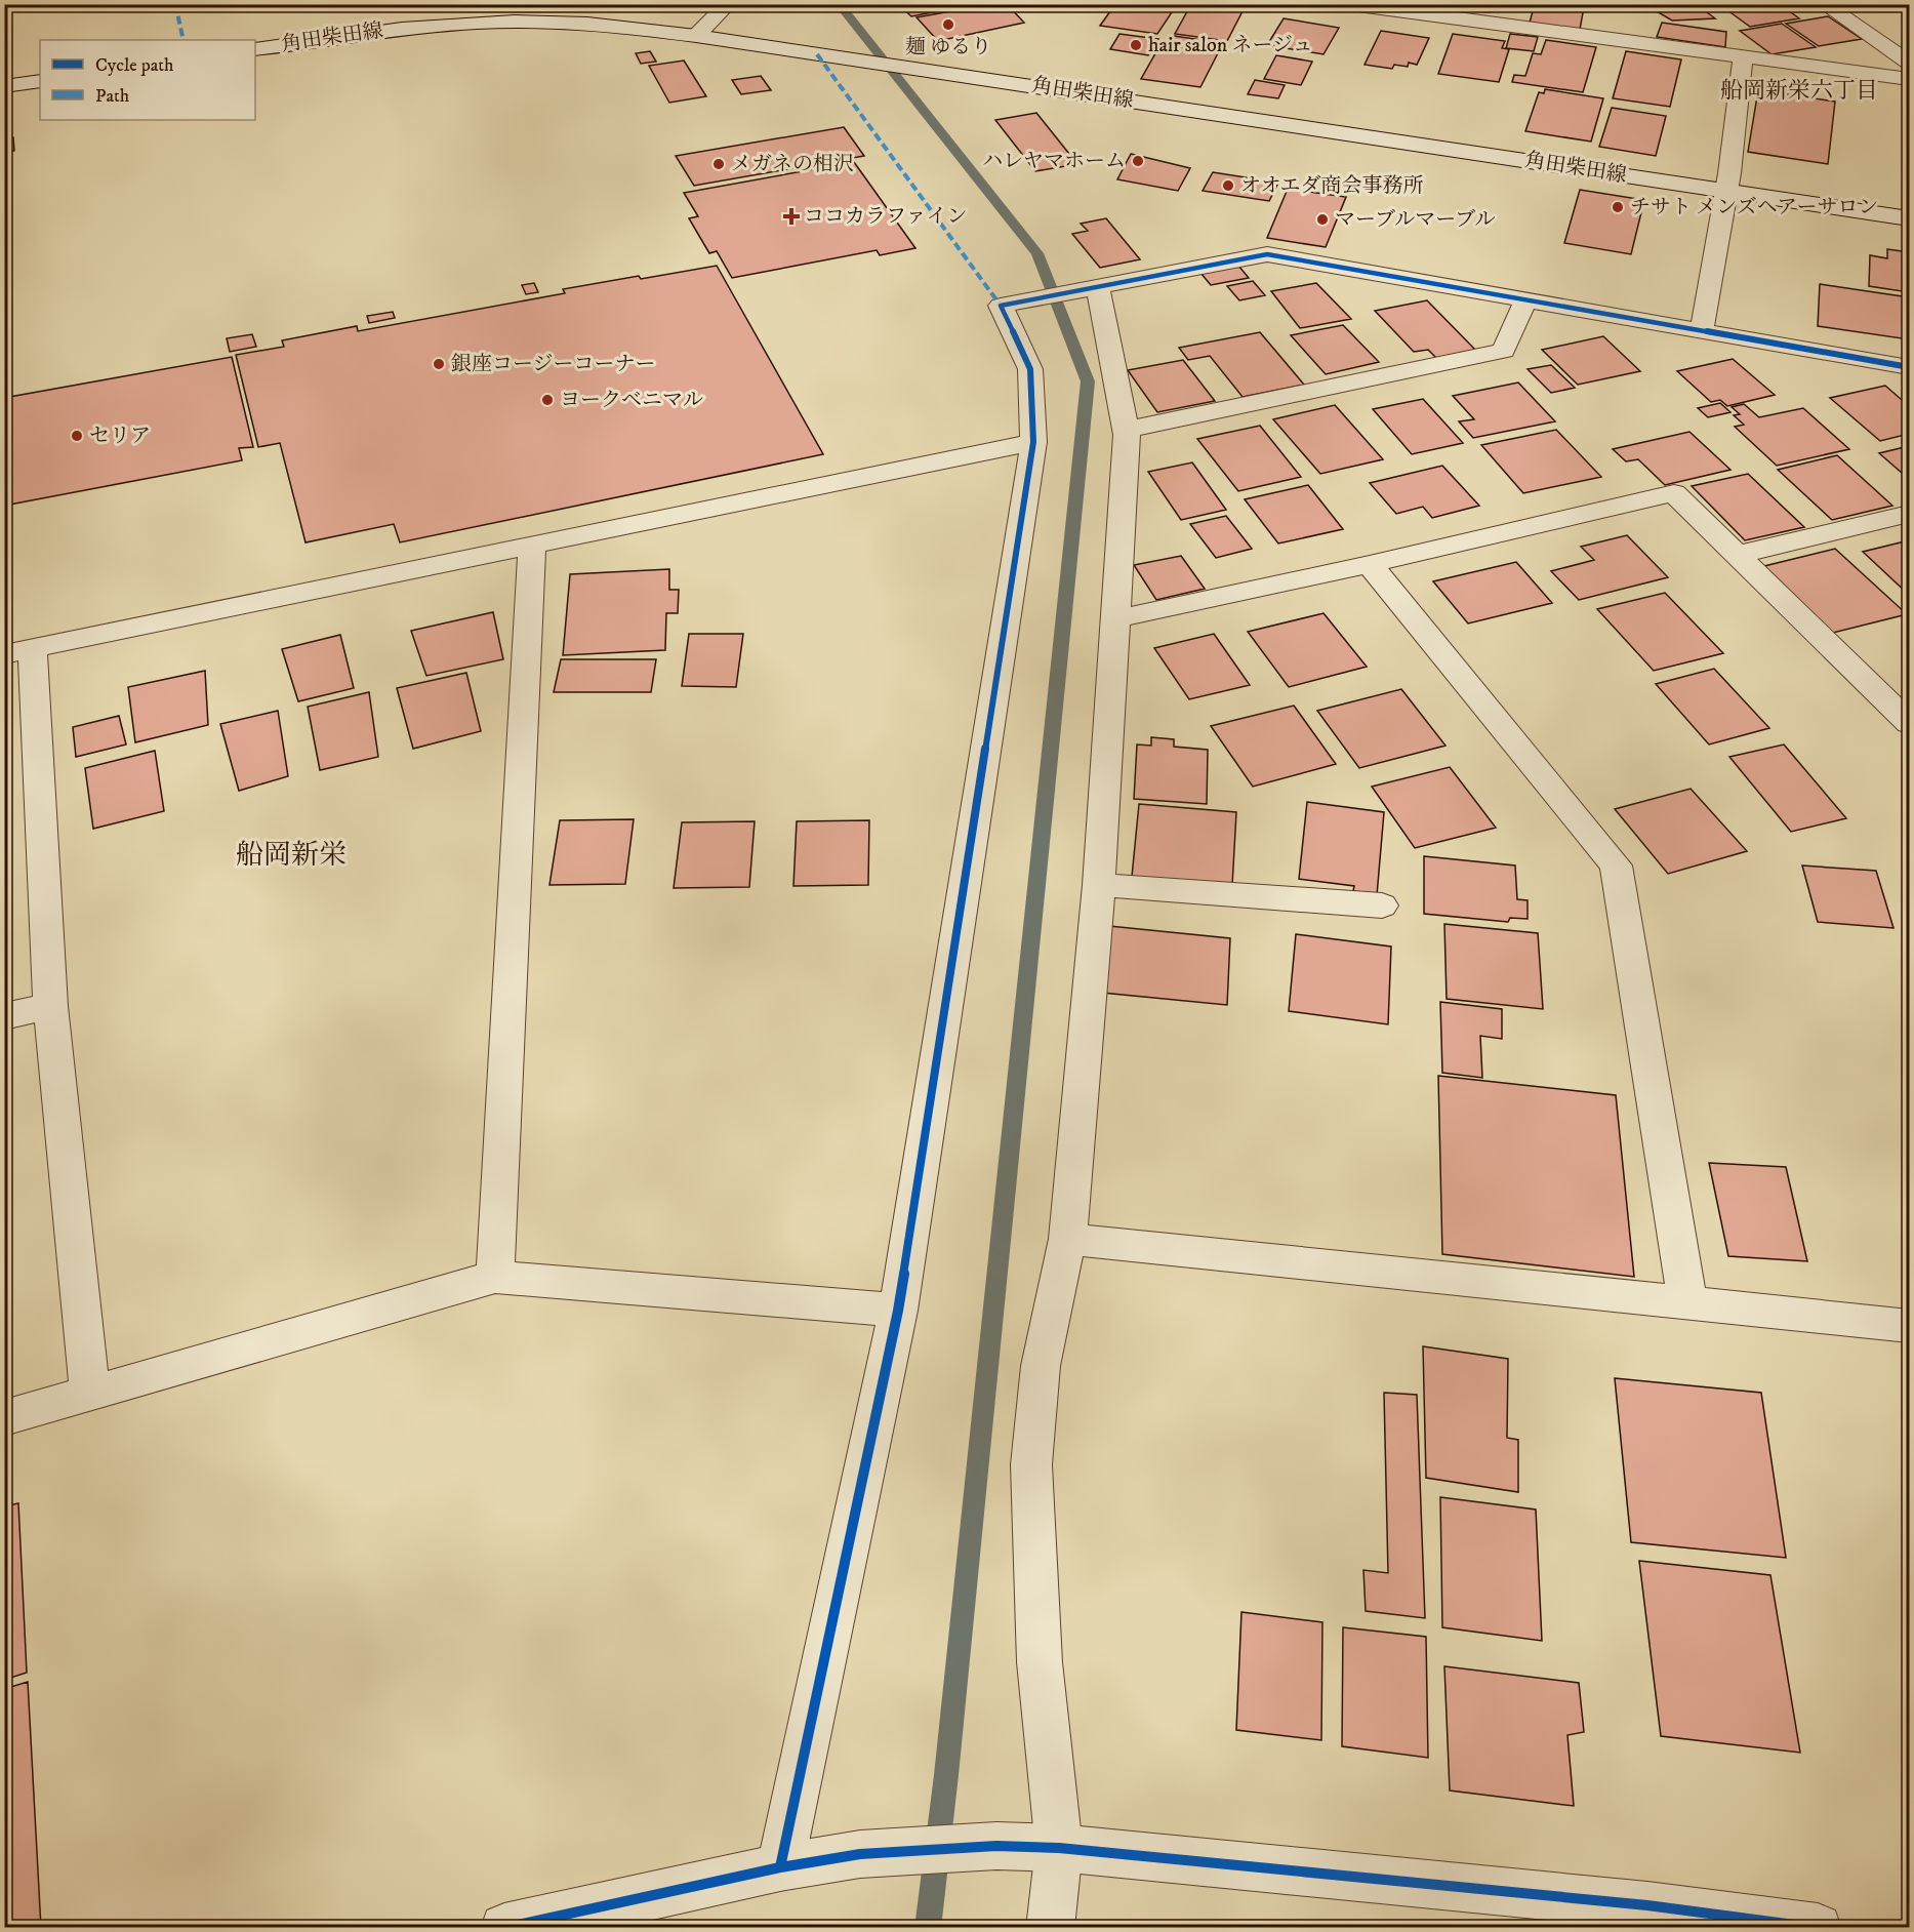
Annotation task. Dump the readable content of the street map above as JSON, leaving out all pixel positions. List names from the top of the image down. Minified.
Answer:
{"streets":{"street":["角田柴田線"]},"districts":["船岡新栄六丁目","船岡新栄"],"places":{"other":["麺 ゆるり","hair salon ネージュ","ハレヤマホーム","メガネの相沢","オオエダ商会事務所","チサト メンズヘアーサロン","マーブルマーブル","銀座コージーコーナー","ヨークベニマル","セリア"],"health":["ココカラファイン"]},"legend":["Cycle path","Path"]}
